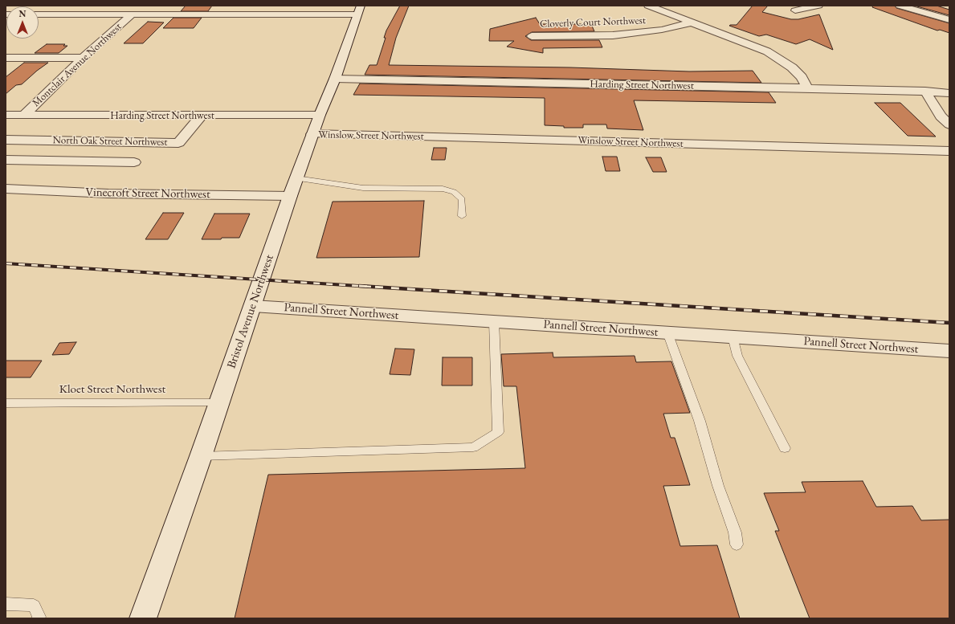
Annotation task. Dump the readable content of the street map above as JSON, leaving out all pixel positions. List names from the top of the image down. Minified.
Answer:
{"streets":{"street":["Cloverly Court Northwest","Montclair Avenue Northwest","Harding Street Northwest","Winslow Street Northwest","North Oak Street Northwest","Vinecroft Street Northwest","Bristol Avenue Northwest","Pannell Street Northwest"],"lane":["Kloet Street Northwest"]},"crossings":[["Montclair Avenue Northwest","Harding Street Northwest"],["Harding Street Northwest","North Oak Street Northwest"],["Harding Street Northwest","Bristol Avenue Northwest"],["Winslow Street Northwest","Bristol Avenue Northwest"],["Vinecroft Street Northwest","Bristol Avenue Northwest"],["Bristol Avenue Northwest","Pannell Street Northwest"],["Bristol Avenue Northwest","Kloet Street Northwest"]],"north":"top"}
